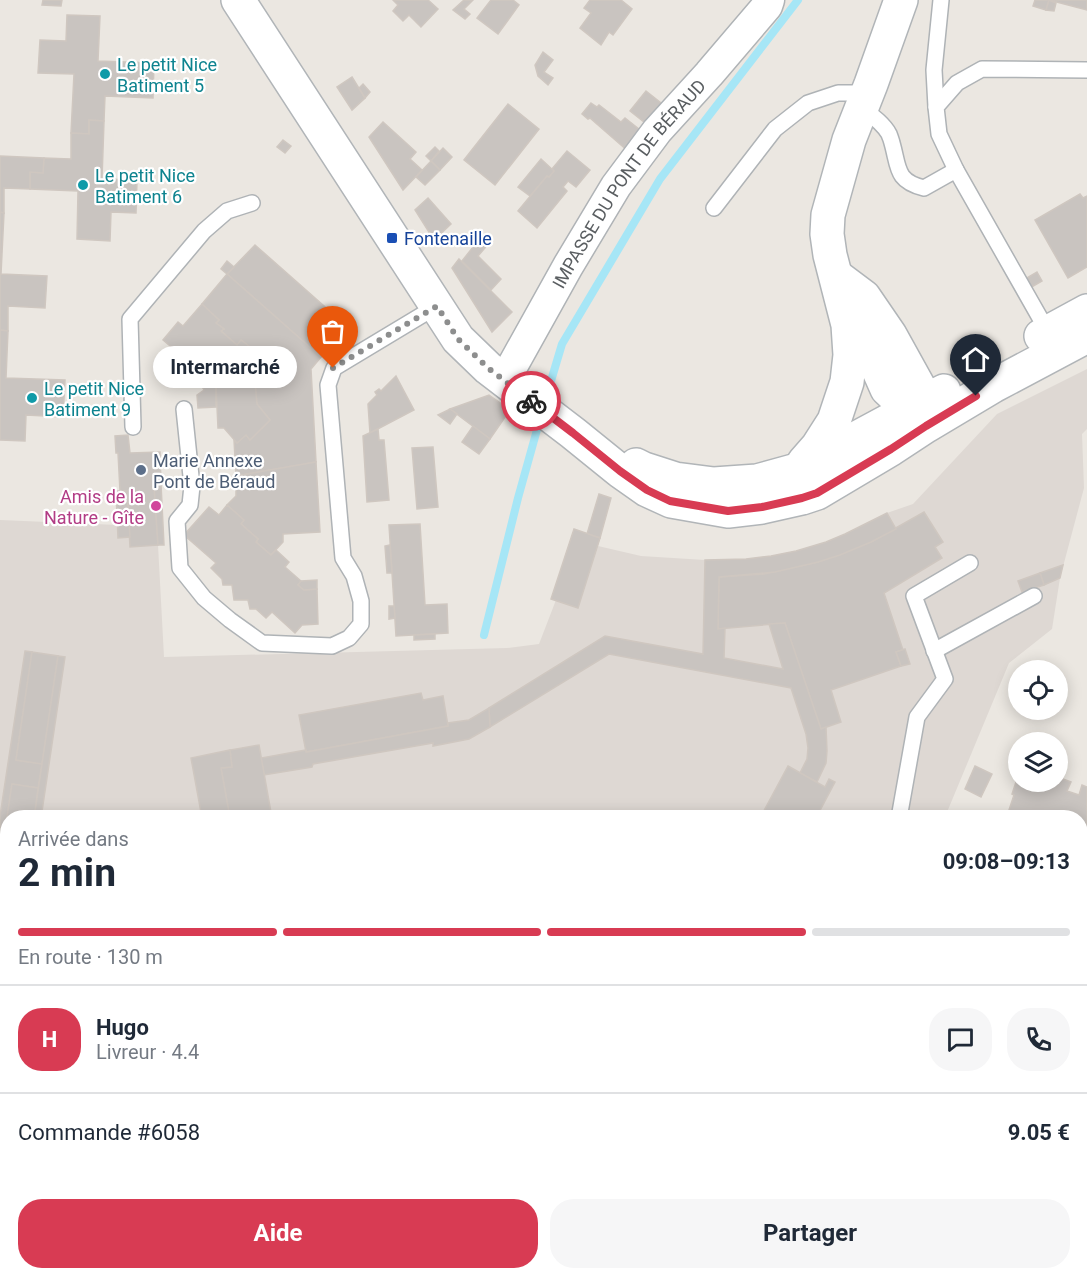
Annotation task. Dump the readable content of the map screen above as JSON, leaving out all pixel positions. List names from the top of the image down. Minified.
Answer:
{"streets":{"street":["IMPASSE DU PONT DE BÉRAUD"]},"places":{"other":["Le petit Nice Batiment 5","Le petit Nice Batiment 6","Intermarché","Le petit Nice Batiment 9","Marie Annexe Pont de Béraud","Amis de la Nature - Gîte"],"transit":["Fontenaille"]},"page":{"bubble":"Intermarché","heading":["2 min","Arrivée dans","09:08–09:13"],"panel":["Hugo","Livreur · 4.4","Commande #6058","9.05 €"],"bar":"En route · 130 m","round":"H","buttons":["Aide","Partager"]}}
